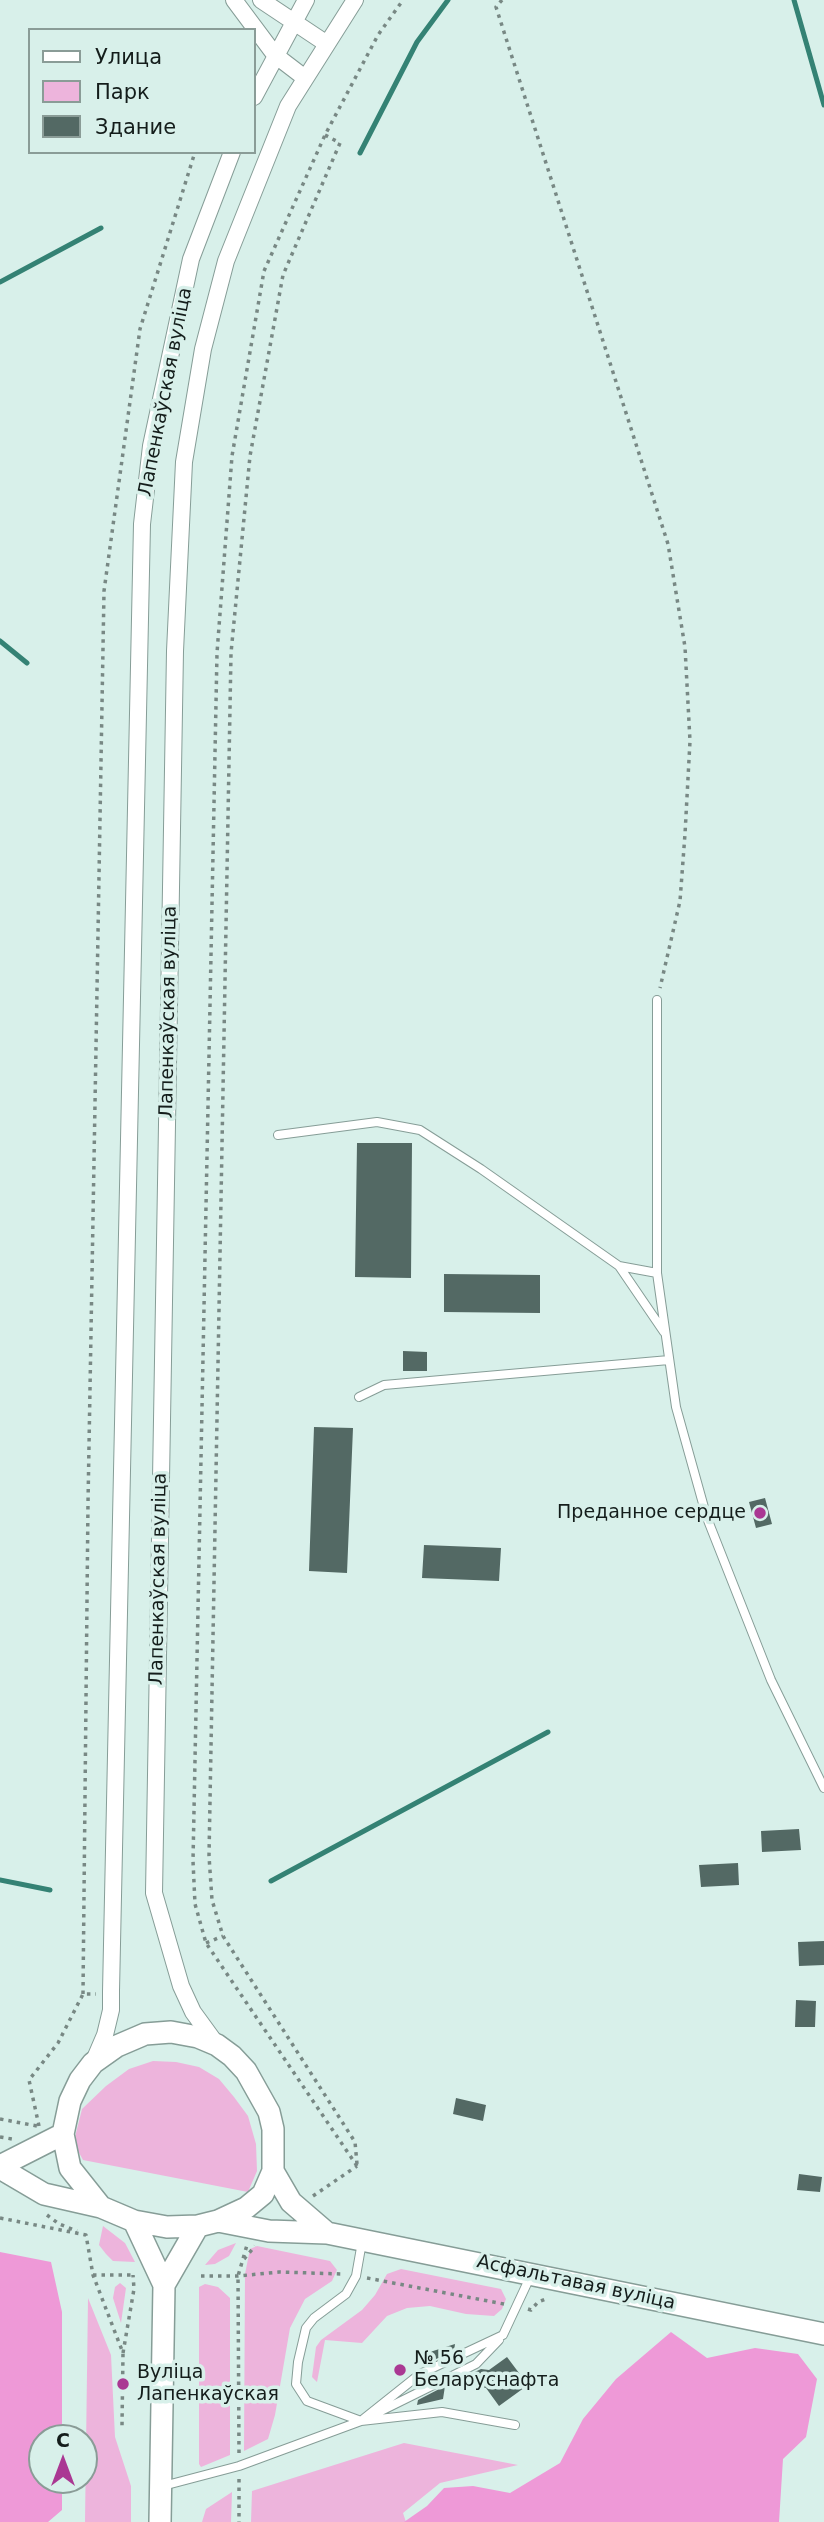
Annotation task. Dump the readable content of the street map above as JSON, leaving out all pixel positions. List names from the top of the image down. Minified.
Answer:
{"streets":{"main road":["Асфальтавая вуліца"],"street":["Лапенкаўская вуліца"]},"crossings":[["Лапенкаўская вуліца","Асфальтавая вуліца"]],"places":["Преданное сердце","№ 56 Беларуснафта","Вуліца Лапенкаўская"],"legend":["Улица","Парк","Здание"],"north":"top"}
